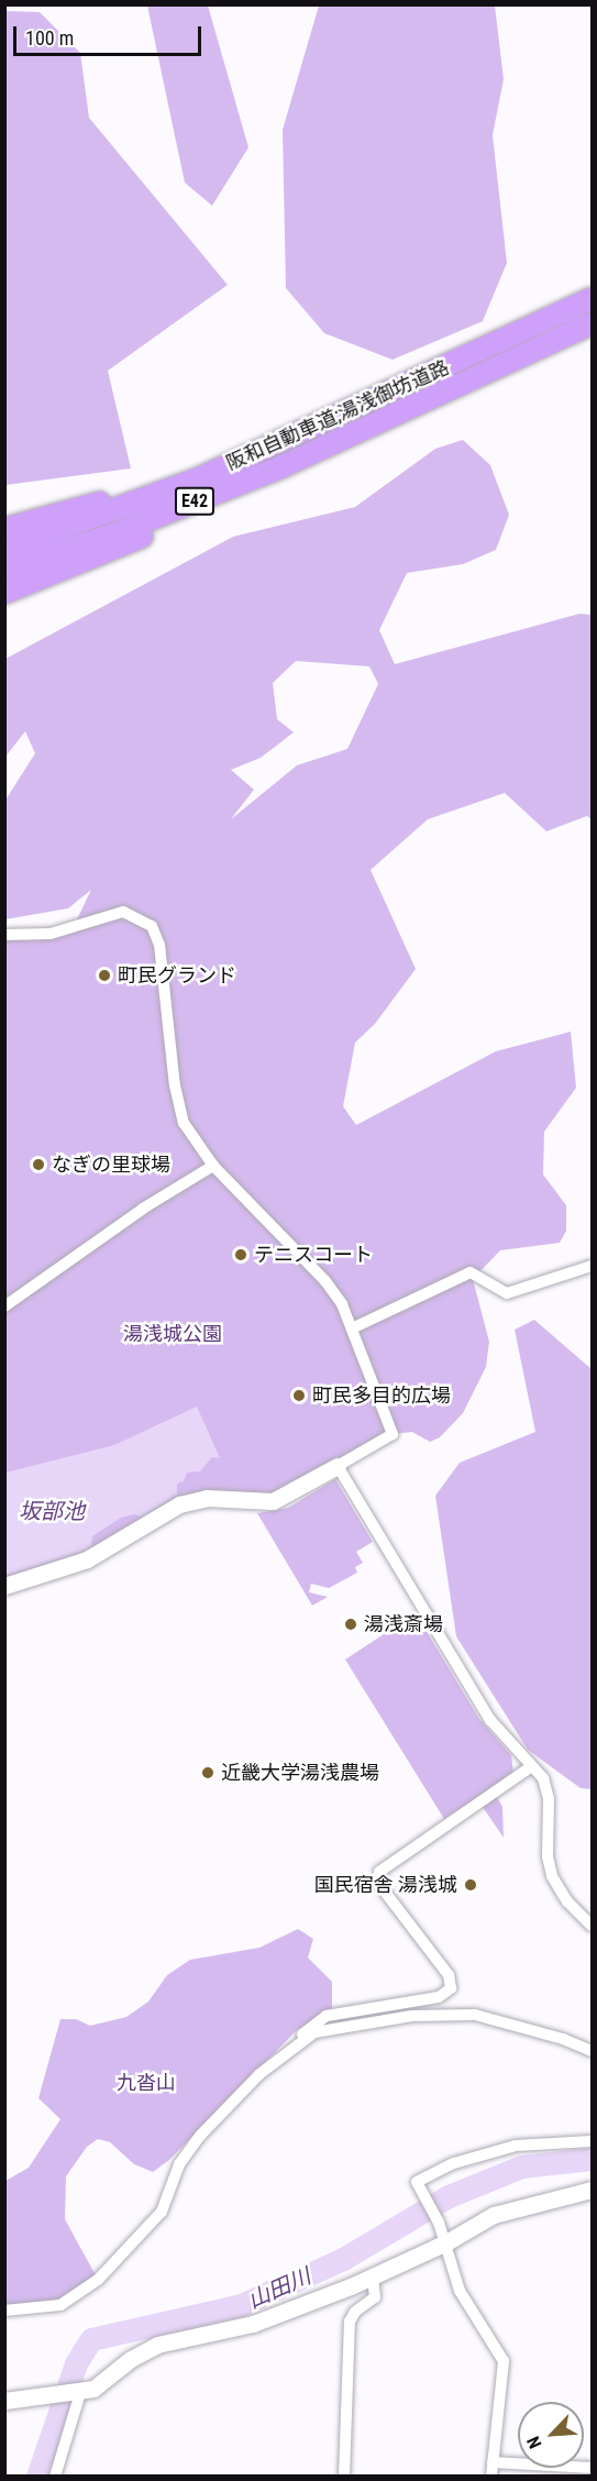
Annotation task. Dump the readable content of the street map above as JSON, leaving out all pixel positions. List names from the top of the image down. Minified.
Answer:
{"streets":{"highway":["阪和自動車道;湯浅御坊道路","E42"]},"water":["坂部池","山田川"],"parks":["湯浅城公園","九沓山"],"places":["町民グランド","なぎの里球場","テニスコート","町民多目的広場","湯浅斎場","近畿大学湯浅農場","国民宿舎 湯浅城"],"scale_bar":"100 m","north":"bottom left"}
